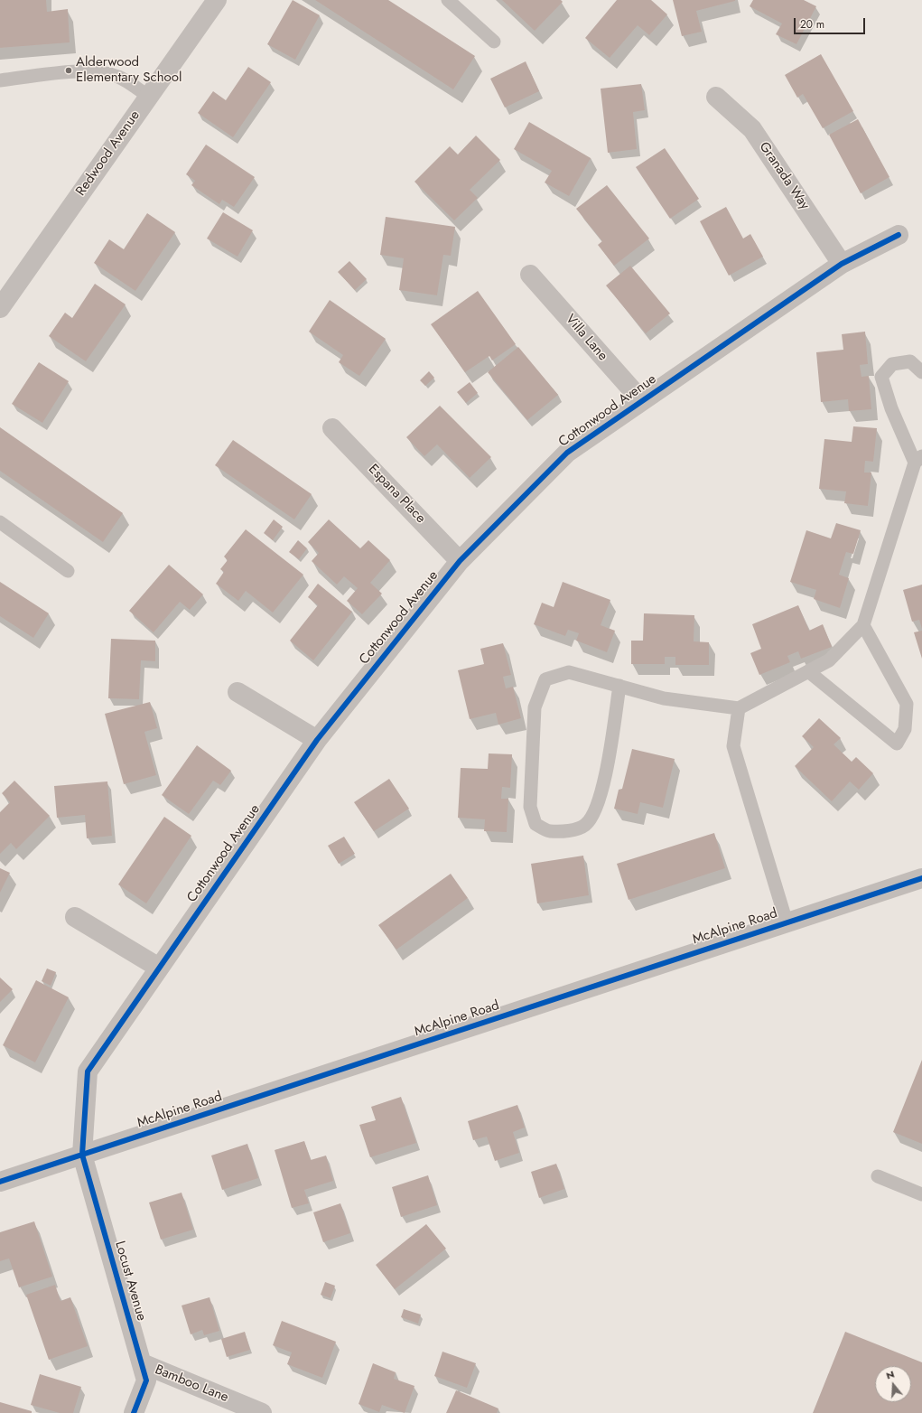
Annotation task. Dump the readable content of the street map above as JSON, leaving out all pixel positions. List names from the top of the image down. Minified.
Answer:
{"streets":{"street":["Redwood Avenue","Granada Way","Villa Lane","Cottonwood Avenue","Espana Place","McAlpine Road","Locust Avenue","Bamboo Lane"]},"crossings":[["Granada Way","Cottonwood Avenue"],["Villa Lane","Cottonwood Avenue"],["Cottonwood Avenue","Espana Place"],["Cottonwood Avenue","McAlpine Road"],["Cottonwood Avenue","Locust Avenue"],["McAlpine Road","Locust Avenue"],["Locust Avenue","Bamboo Lane"]],"places":["Alderwood Elementary School"],"scale_bar":"20 m","north":"top"}
